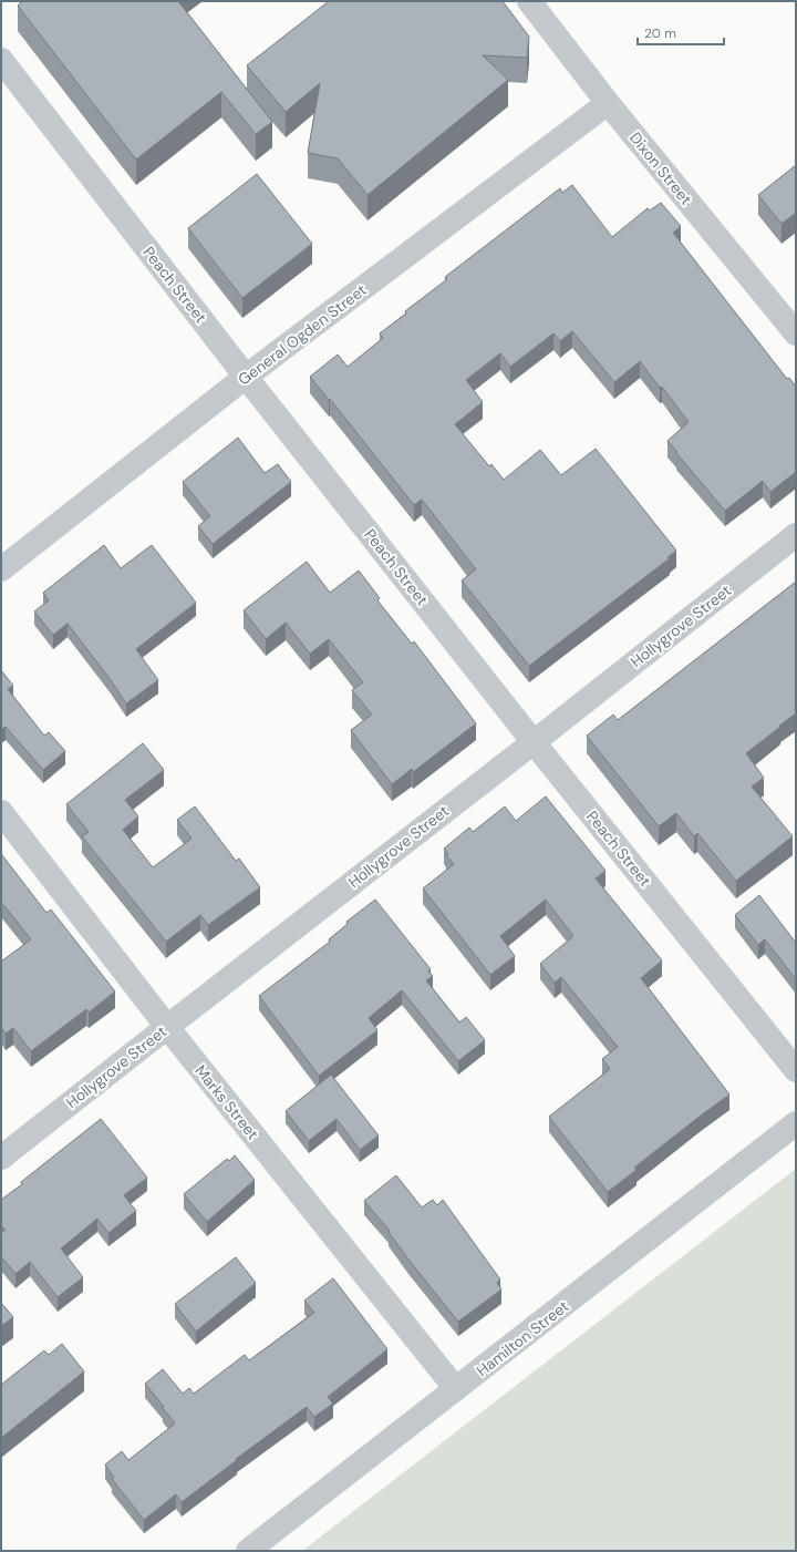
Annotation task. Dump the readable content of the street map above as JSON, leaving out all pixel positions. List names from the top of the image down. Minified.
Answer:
{"streets":{"street":["Dixon Street","Peach Street","General Ogden Street","Hollygrove Street","Marks Street","Hamilton Street"]},"crossings":[["Dixon Street","General Ogden Street"],["Peach Street","General Ogden Street"],["Peach Street","Hollygrove Street"],["Hollygrove Street","Marks Street"],["Marks Street","Hamilton Street"]],"scale_bar":"20 m"}
